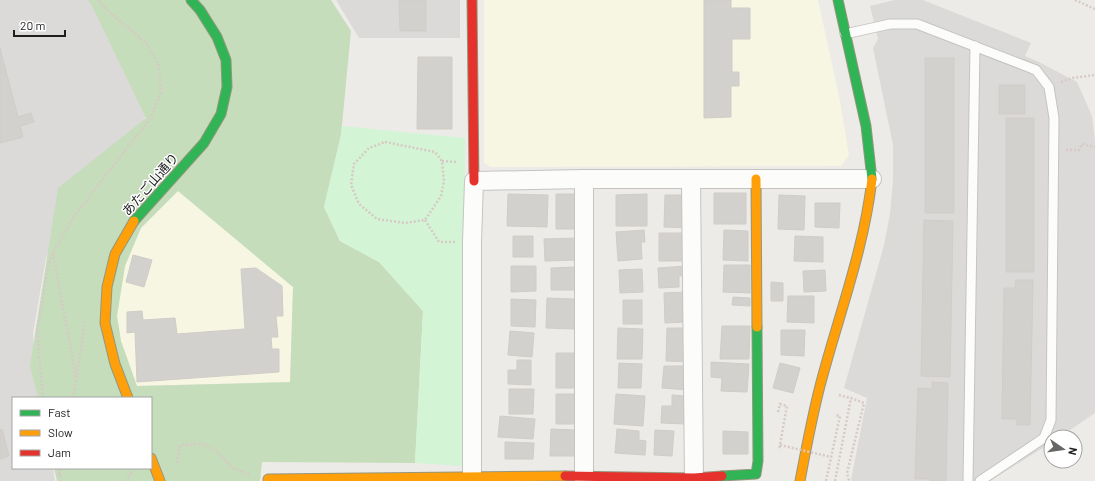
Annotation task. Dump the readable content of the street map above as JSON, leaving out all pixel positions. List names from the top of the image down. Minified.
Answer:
{"streets":{"street":["あたご山通り"]},"legend":["Fast","Slow","Jam"],"scale_bar":"20 m","north":"right"}
